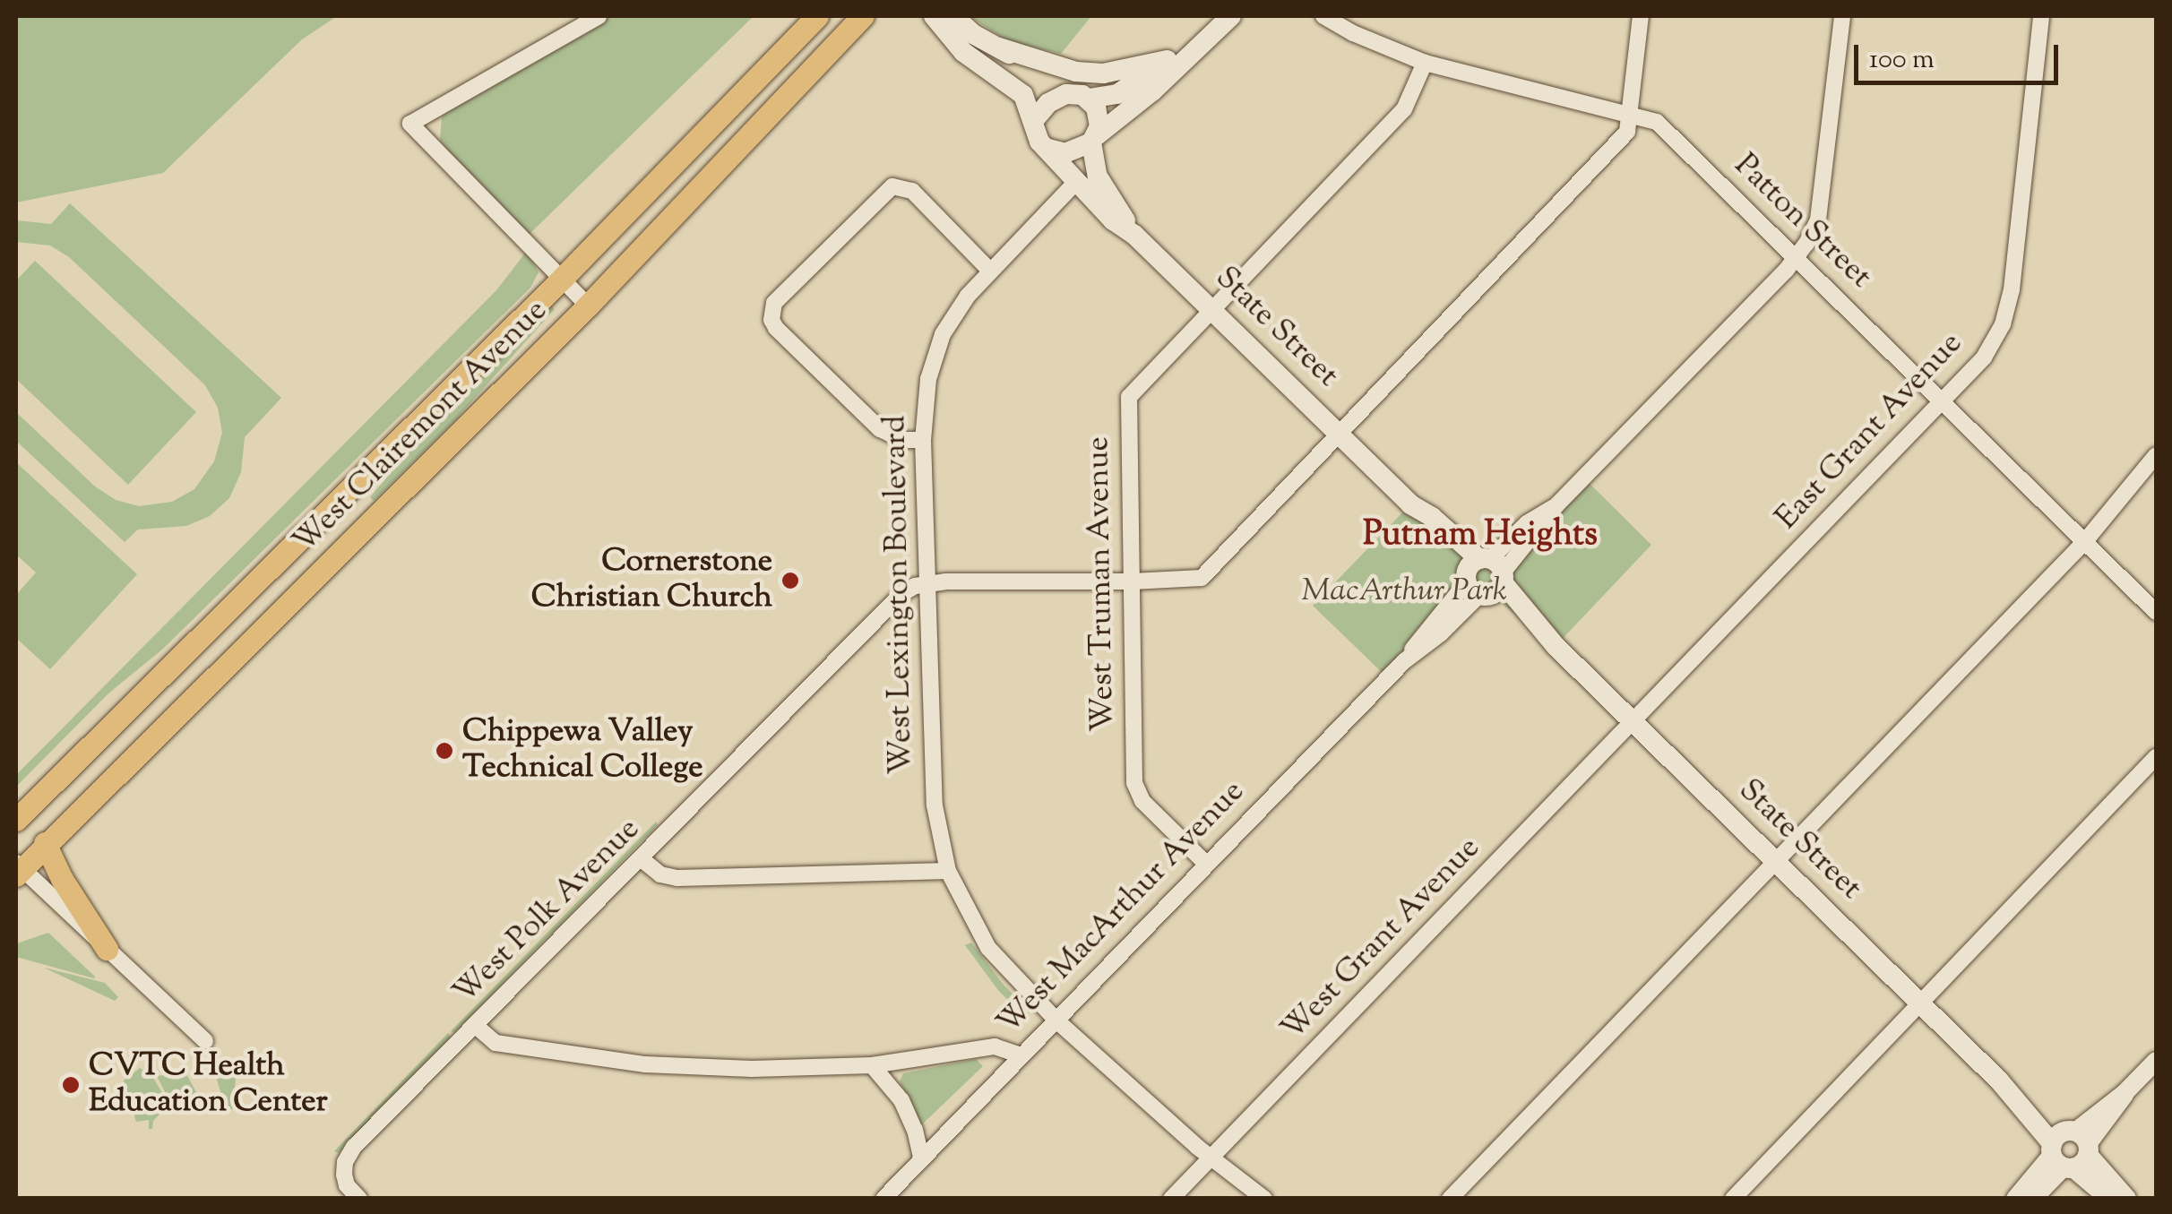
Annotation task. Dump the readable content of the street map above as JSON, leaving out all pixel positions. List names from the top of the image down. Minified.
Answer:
{"streets":{"main road":["State Street","West Clairemont Avenue"],"street":["Patton Street","East Grant Avenue","West Truman Avenue","West Lexington Boulevard","West MacArthur Avenue","West Polk Avenue","West Grant Avenue"]},"crossings":[["Patton Street","East Grant Avenue"],["Patton Street","West Truman Avenue"],["Patton Street","West MacArthur Avenue"],["State Street","East Grant Avenue"],["State Street","West Truman Avenue"],["State Street","West Lexington Boulevard"],["State Street","West MacArthur Avenue"],["State Street","West Grant Avenue"],["East Grant Avenue","West Grant Avenue"],["West Truman Avenue","West MacArthur Avenue"],["West Lexington Boulevard","West MacArthur Avenue"],["West Lexington Boulevard","West Polk Avenue"],["West Lexington Boulevard","West Grant Avenue"]],"districts":["Putnam Heights"],"parks":["MacArthur Park"],"places":["Cornerstone Christian Church","Chippewa Valley Technical College","CVTC Health Education Center"],"scale_bar":"100 m"}
